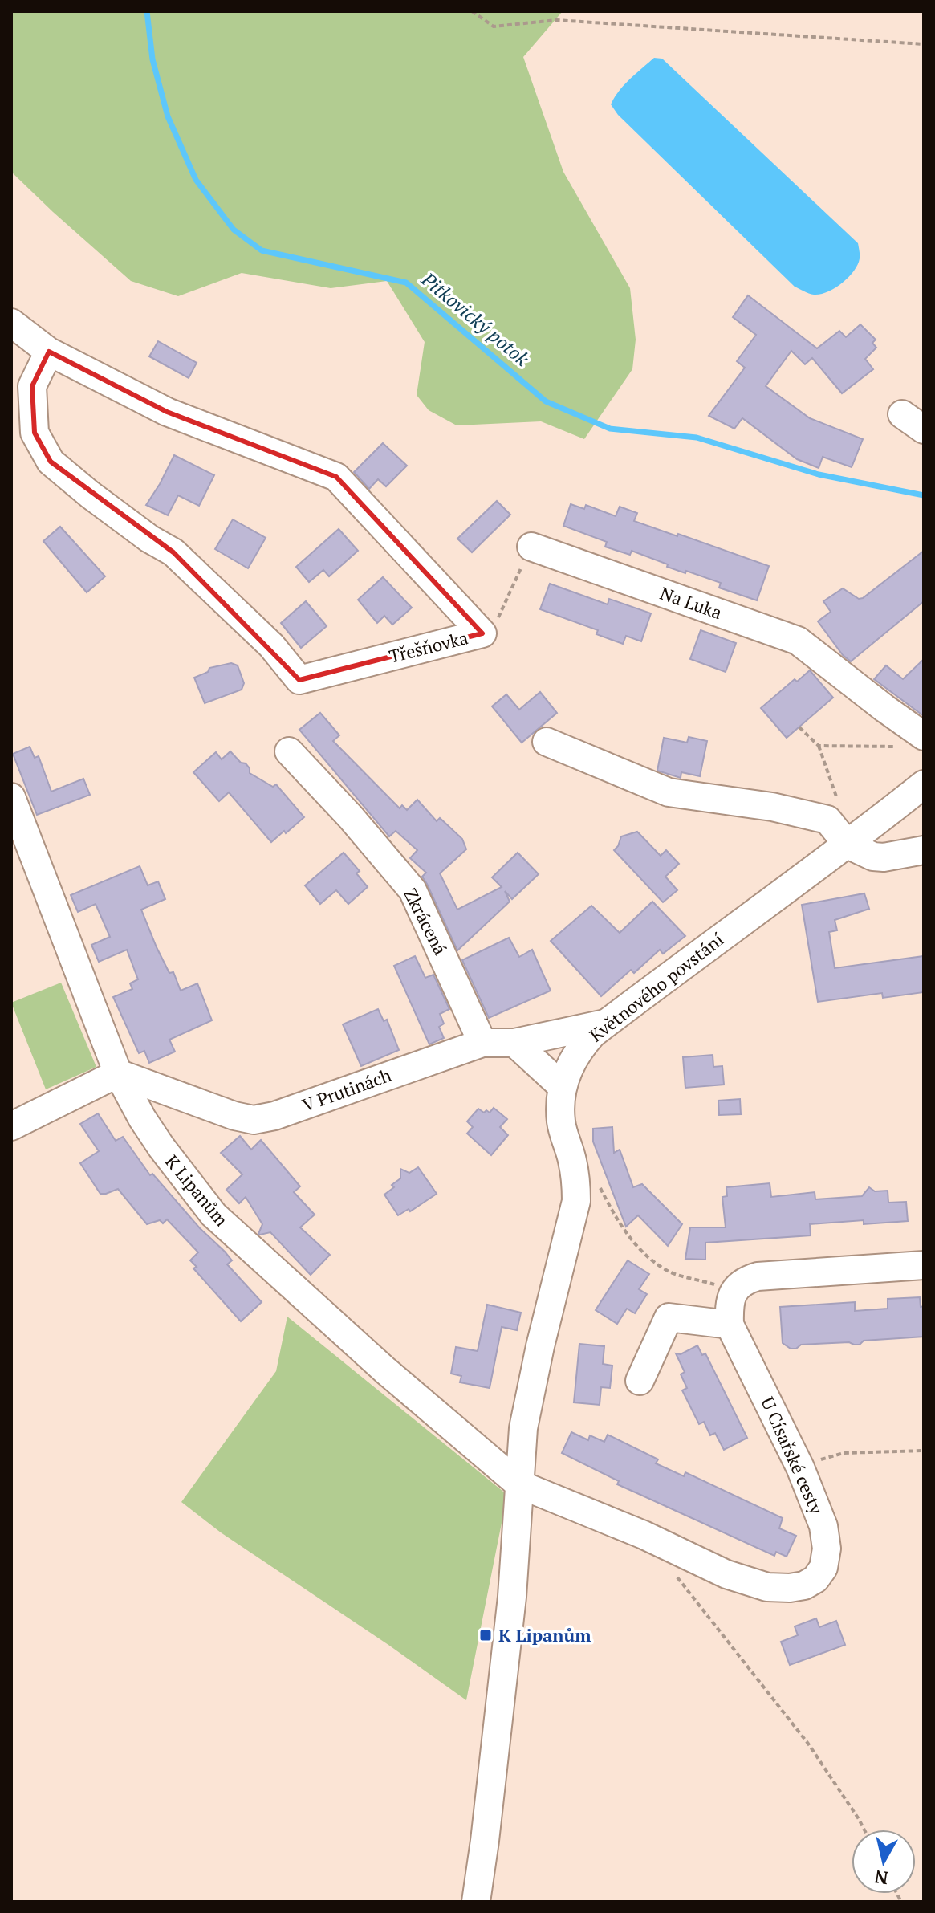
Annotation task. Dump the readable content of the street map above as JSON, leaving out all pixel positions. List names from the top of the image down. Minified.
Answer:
{"streets":{"street":["Na Luka","Třešňovka","Zkrácená","Květnového povstání","V Prutinách","K Lipanům","U Císařské cesty"]},"crossings":[["Zkrácená","V Prutinách"],["Květnového povstání","V Prutinách"],["Květnového povstání","K Lipanům"],["Květnového povstání","U Císařské cesty"],["V Prutinách","K Lipanům"],["K Lipanům","U Císařské cesty"]],"water":["Pitkovický potok"],"places":{"transit":["K Lipanům"]},"north":"bottom"}
